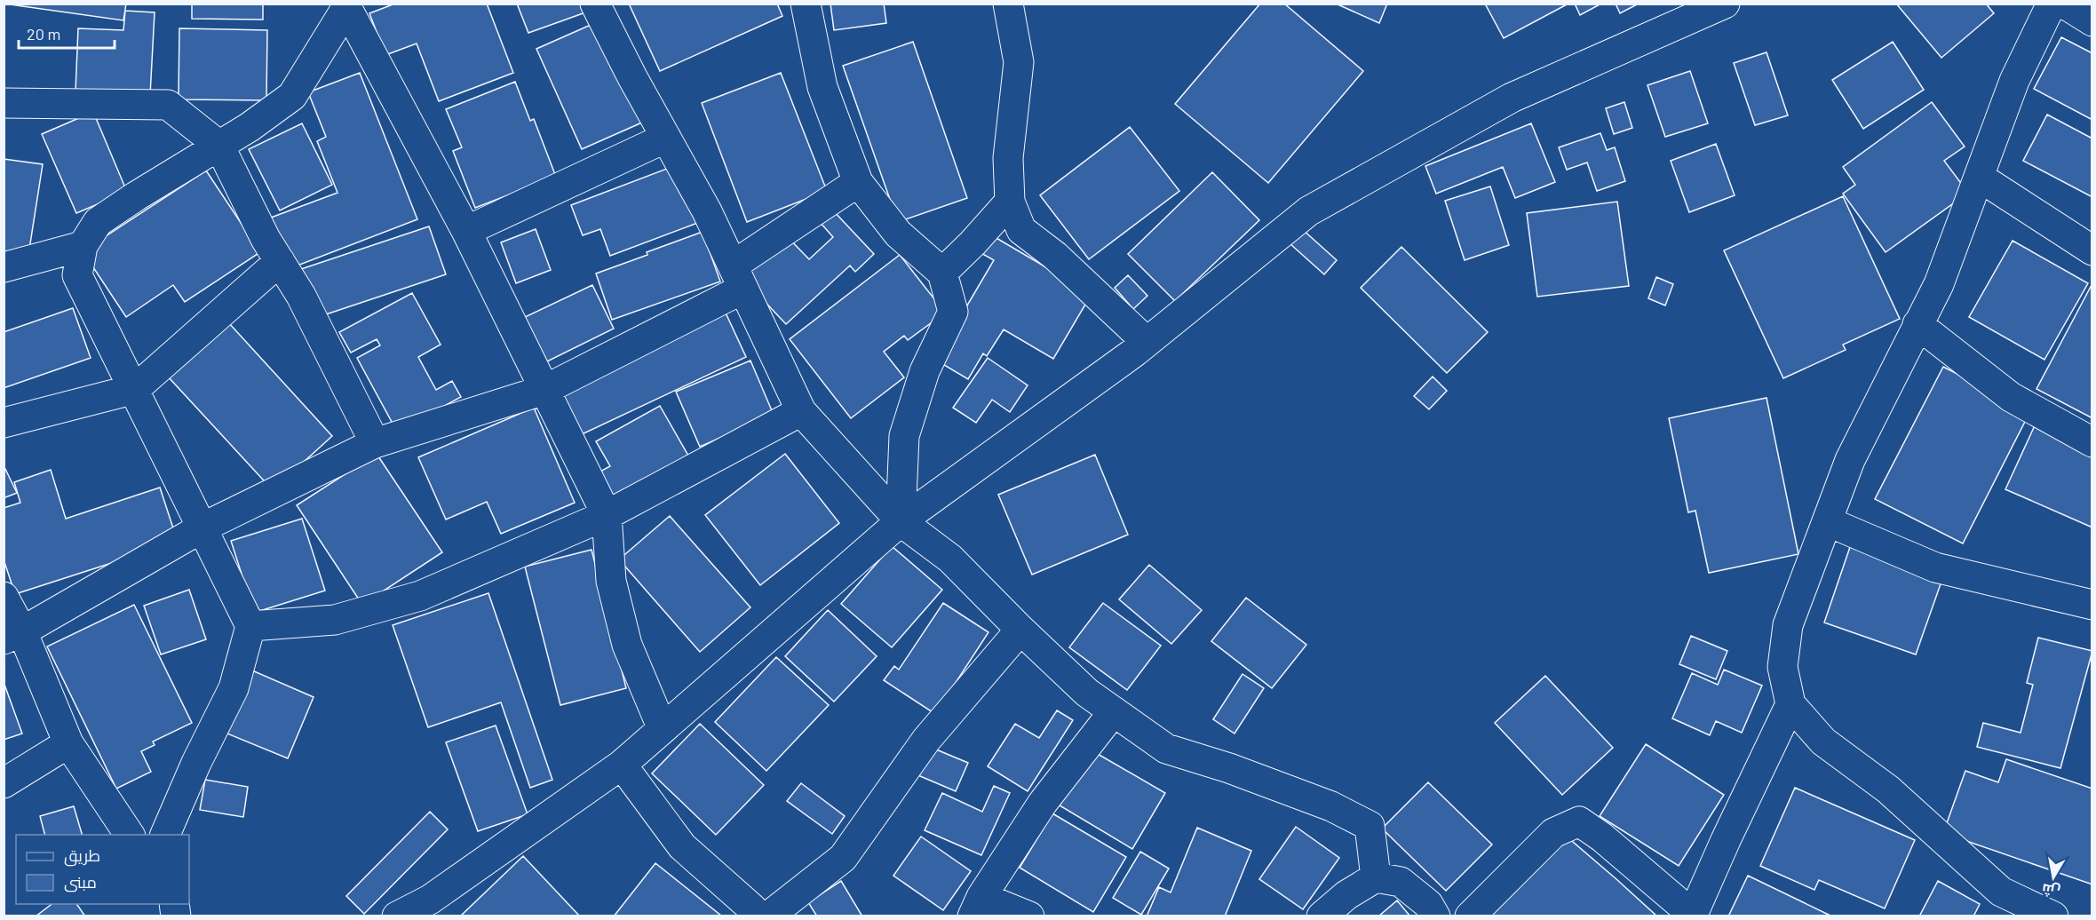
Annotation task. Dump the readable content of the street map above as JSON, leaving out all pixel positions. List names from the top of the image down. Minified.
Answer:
{"legend":["طريق","مبنى"],"scale_bar":"20 m","north":"bottom"}
